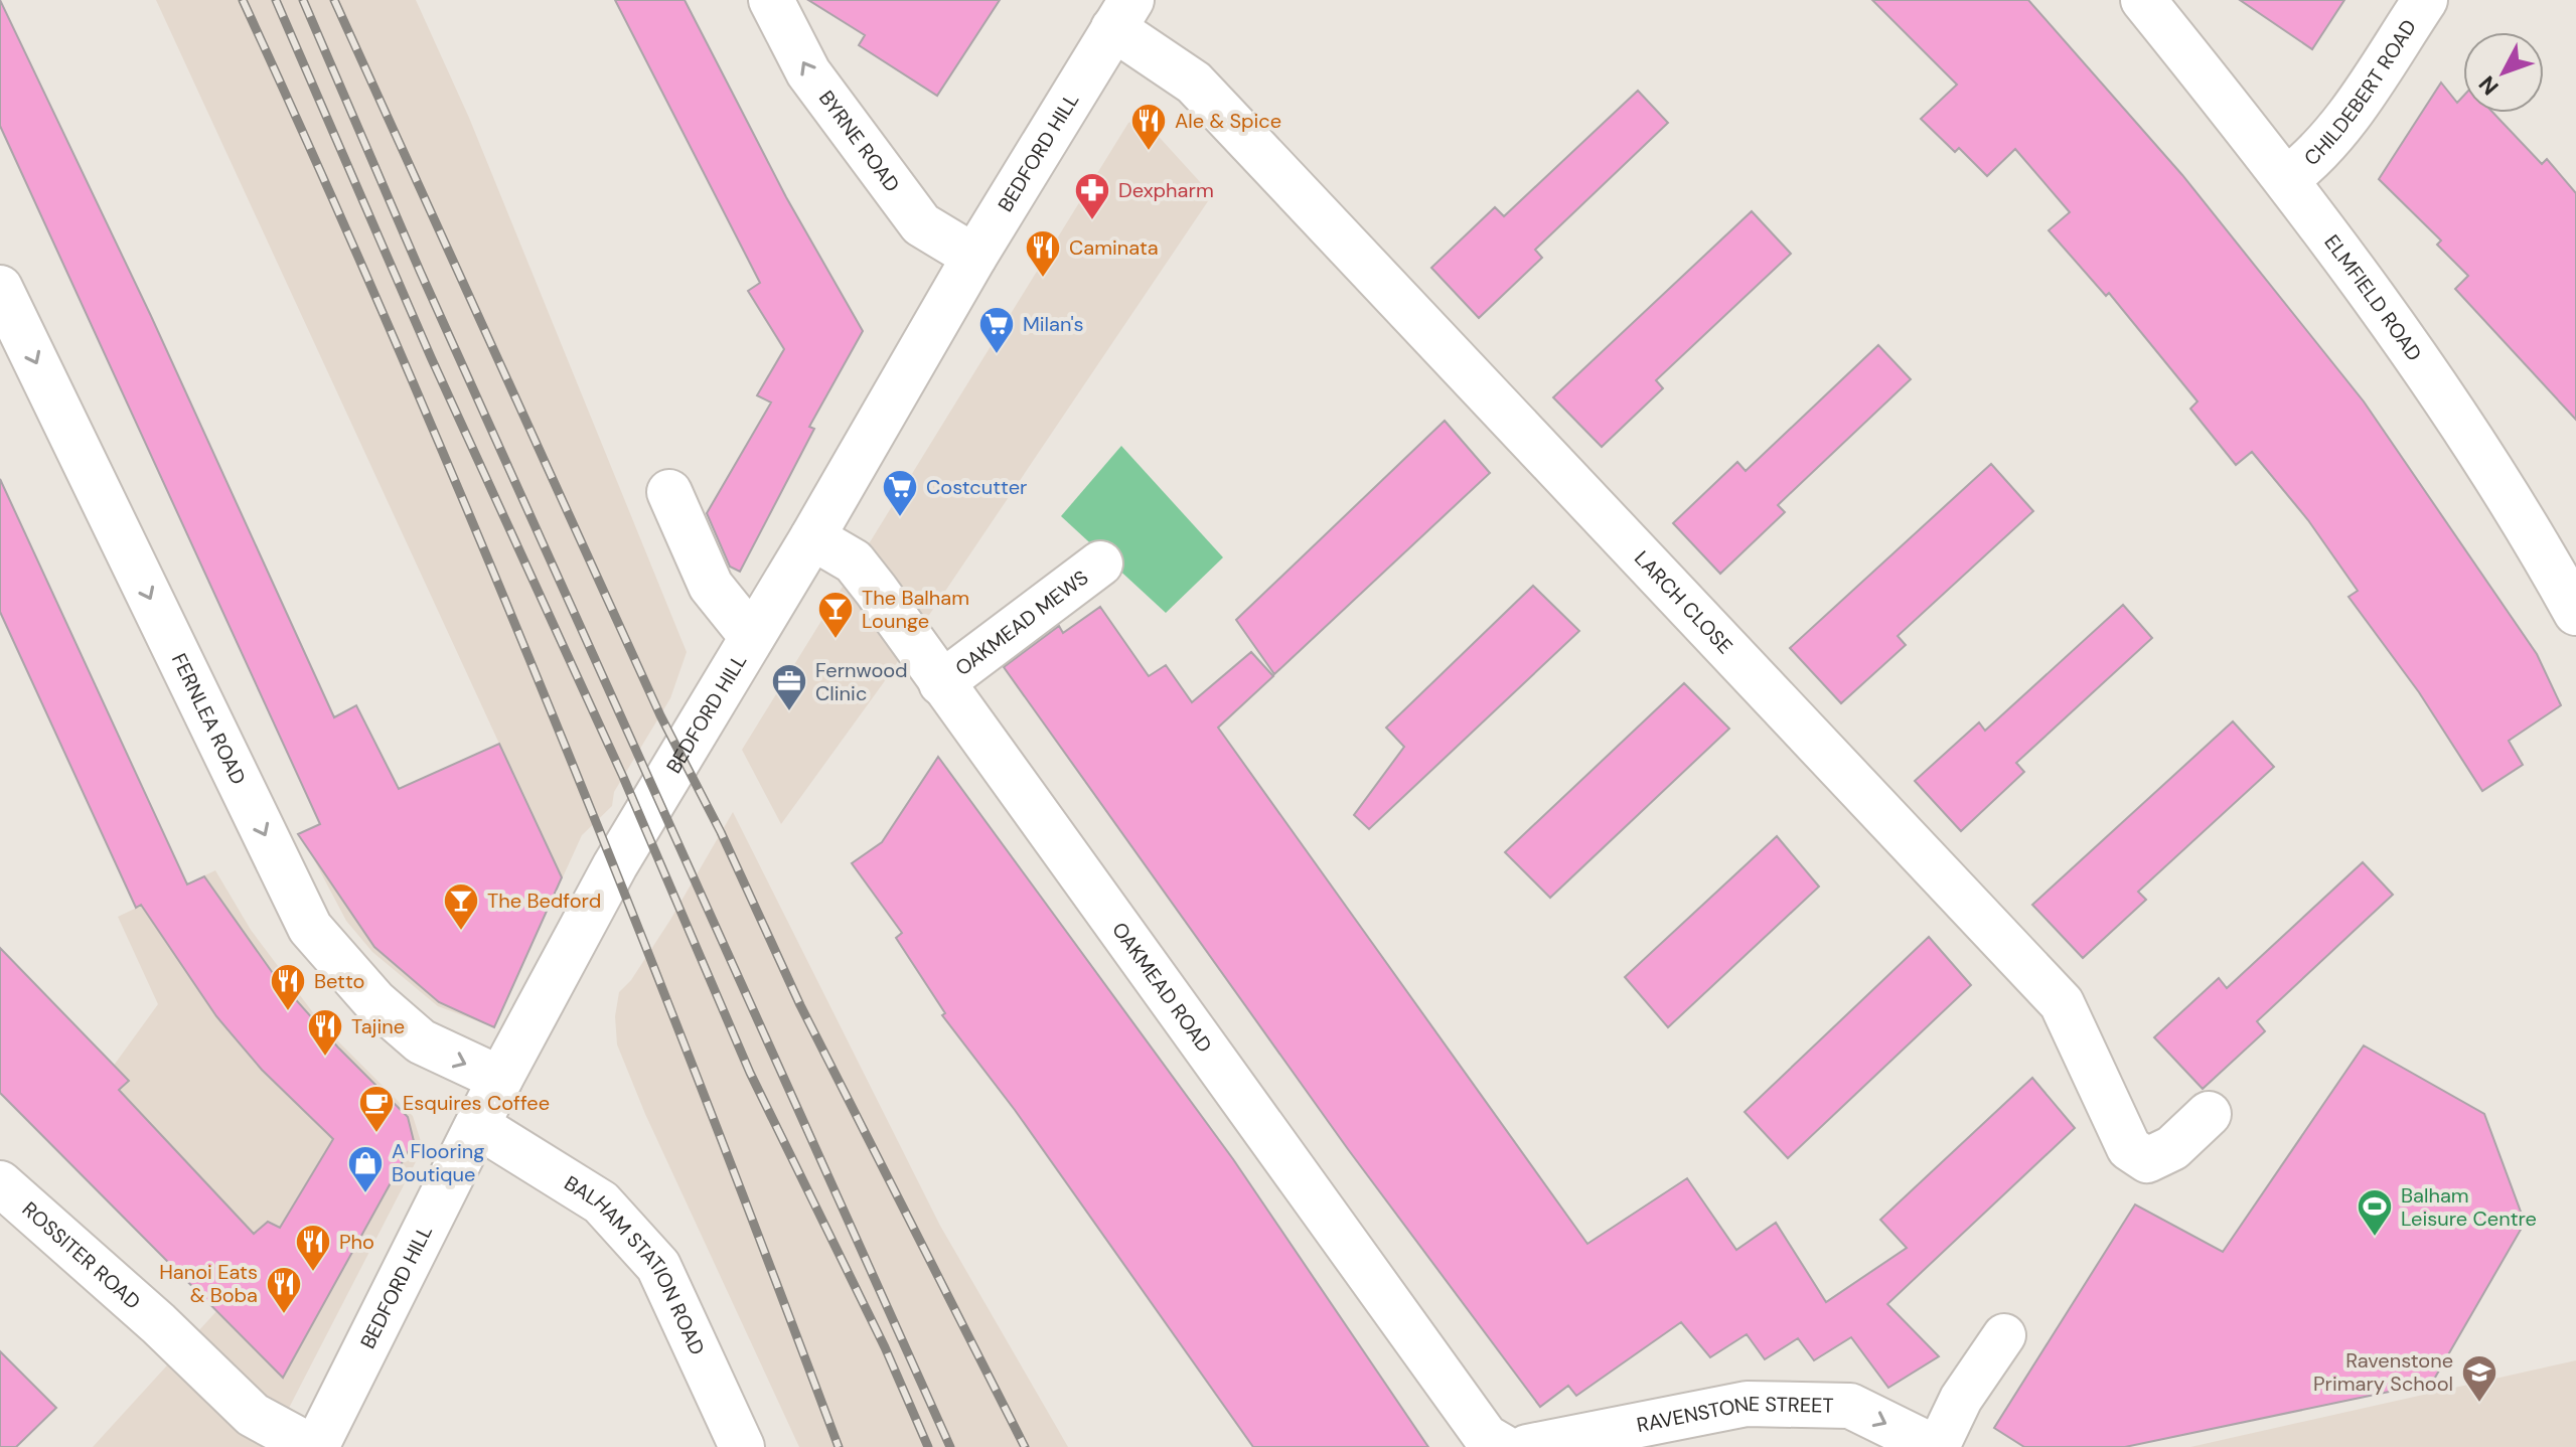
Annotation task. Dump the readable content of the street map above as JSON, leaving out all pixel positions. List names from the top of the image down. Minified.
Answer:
{"streets":{"street":["CHILDEBERT ROAD","BYRNE ROAD","BEDFORD HILL","ELMFIELD ROAD","LARCH CLOSE","OAKMEAD MEWS","FERNLEA ROAD","OAKMEAD ROAD","ROSSITER ROAD","BALHAM STATION ROAD","RAVENSTONE STREET"]},"crossings":[["CHILDEBERT ROAD","ELMFIELD ROAD"],["BYRNE ROAD","BEDFORD HILL"],["BEDFORD HILL","LARCH CLOSE"],["BEDFORD HILL","FERNLEA ROAD"],["BEDFORD HILL","OAKMEAD ROAD"],["BEDFORD HILL","ROSSITER ROAD"],["BEDFORD HILL","BALHAM STATION ROAD"],["OAKMEAD MEWS","OAKMEAD ROAD"]],"one_way":["BYRNE ROAD","FERNLEA ROAD","RAVENSTONE STREET"],"places":{"restaurant":["Ale & Spice","Caminata","Betto","Tajine","Pho","Hanoi Eats & Boba"],"pharmacy":["Dexpharm"],"supermarket":["Milan's","Costcutter"],"bar":["The Balham Lounge","The Bedford"],"office":["Fernwood Clinic"],"cafe":["Esquires Coffee"],"shop":["A Flooring Boutique"],"sports":["Balham Leisure Centre"],"school or university":["Ravenstone Primary School"]},"north":"bottom left"}
